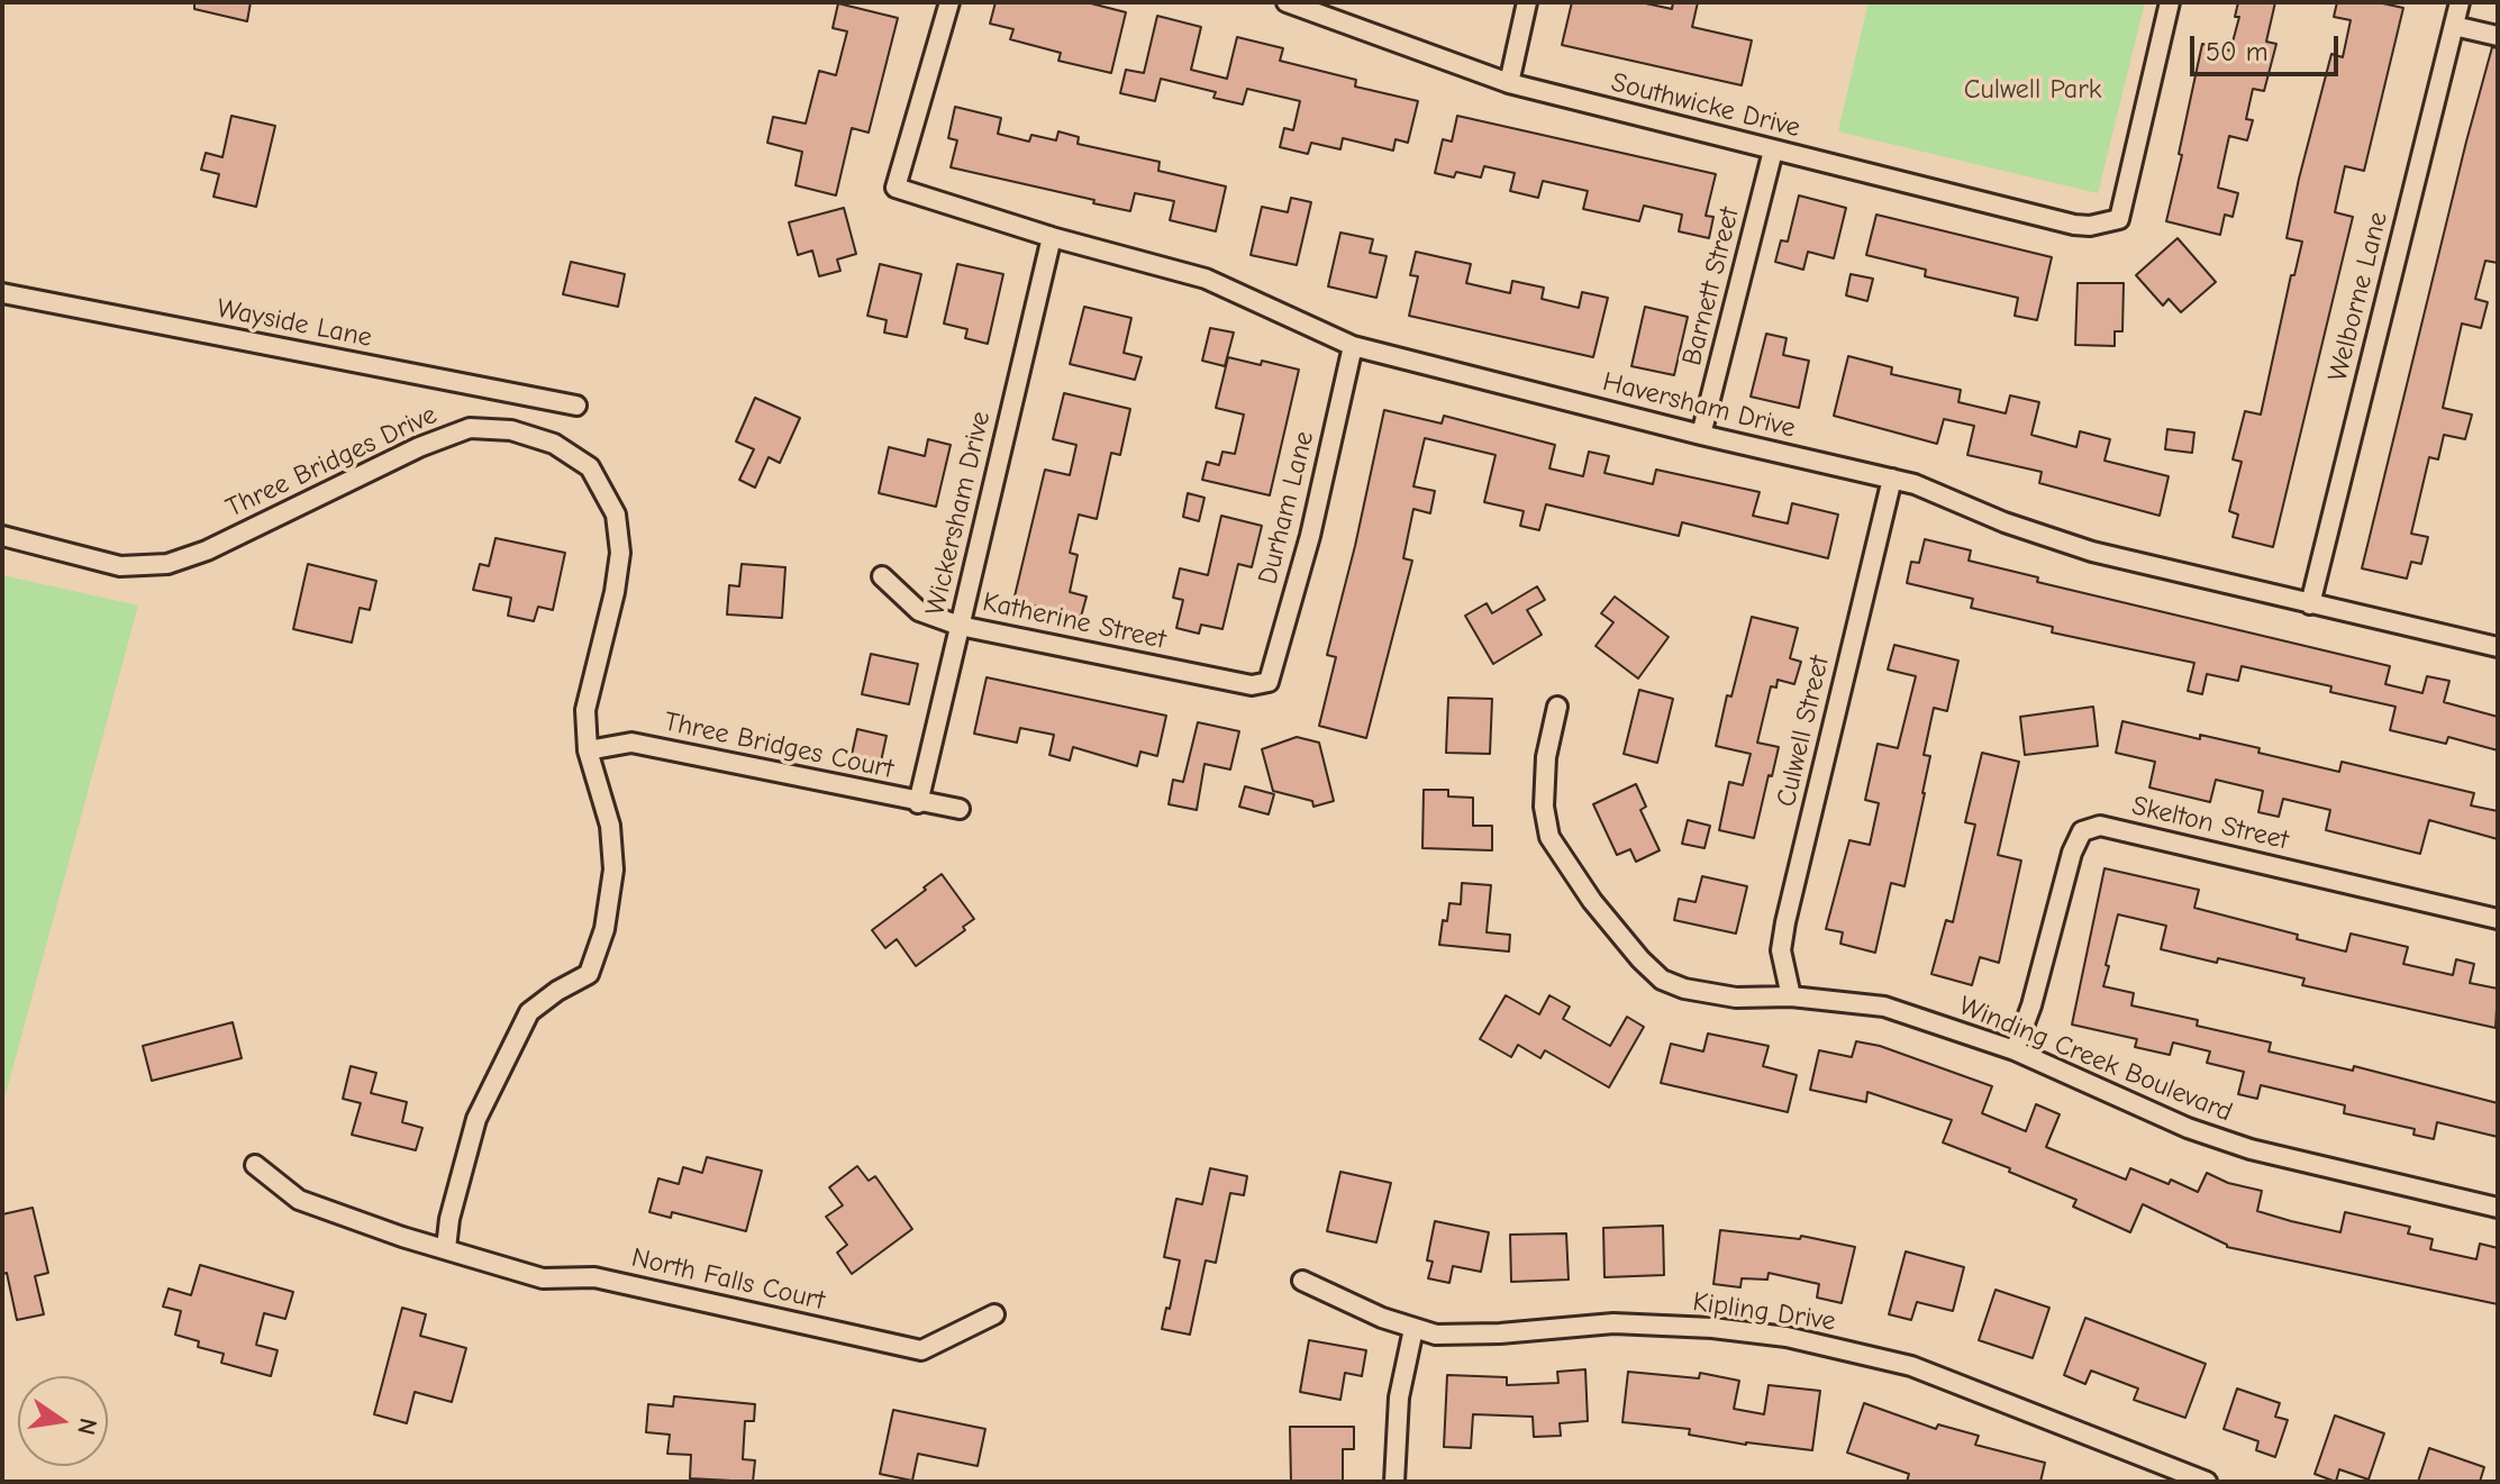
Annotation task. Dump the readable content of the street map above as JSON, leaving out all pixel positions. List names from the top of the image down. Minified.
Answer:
{"streets":{"street":["Southwicke Drive","Barnett Street","Welborne Lane","Wayside Lane","Haversham Drive","Three Bridges Drive","Durham Lane","Wickersham Drive","Katherine Street","Culwell Street","Three Bridges Court","Skelton Street","Winding Creek Boulevard","North Falls Court","Kipling Drive"]},"crossings":[["Southwicke Drive","Barnett Street"],["Barnett Street","Haversham Drive"],["Welborne Lane","Haversham Drive"],["Haversham Drive","Durham Lane"],["Haversham Drive","Wickersham Drive"],["Haversham Drive","Culwell Street"],["Three Bridges Drive","Three Bridges Court"],["Three Bridges Drive","North Falls Court"],["Durham Lane","Katherine Street"],["Wickersham Drive","Katherine Street"],["Wickersham Drive","Three Bridges Court"],["Culwell Street","Winding Creek Boulevard"],["Skelton Street","Winding Creek Boulevard"]],"parks":["Culwell Park"],"scale_bar":"50 m","north":"right"}
